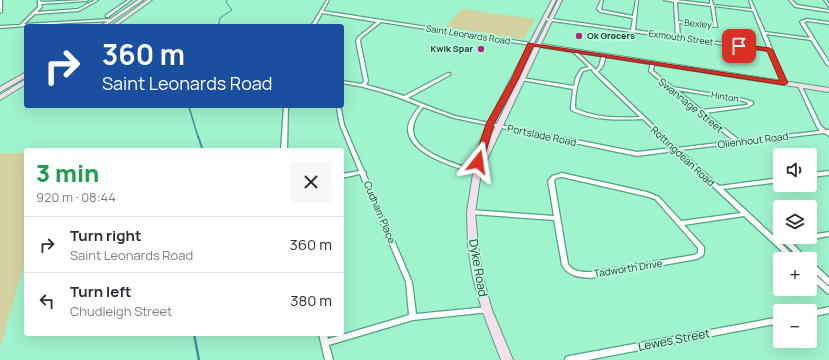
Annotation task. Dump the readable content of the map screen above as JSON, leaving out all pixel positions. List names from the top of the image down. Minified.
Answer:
{"streets":{"street":["Bexley","Saint Leonards Road","Exmouth Street","Hinton","Swannage Street","Portslade Road","Olienhout Road","Rottingdean Road","Cudham Place","Dyke Road","Tadworth Drive","Lewes Street"]},"crossings":[["Saint Leonards Road","Swannage Street"],["Saint Leonards Road","Rottingdean Road"],["Saint Leonards Road","Dyke Road"],["Exmouth Street","Dyke Road"],["Hinton","Swannage Street"],["Swannage Street","Olienhout Road"],["Portslade Road","Olienhout Road"],["Portslade Road","Rottingdean Road"],["Portslade Road","Dyke Road"],["Olienhout Road","Rottingdean Road"]],"places":["Ok Grocers","Kwik Spar"],"page":{"turn":["360 m","Saint Leonards Road"],"map_buttons":["+","−"],"heading":["3 min","920 m · 08:44"],"list":[{"name":"Turn right","note":"Saint Leonards Road","value":"360 m"},{"name":"Turn left","note":"Chudleigh Street","value":"380 m"}]}}
